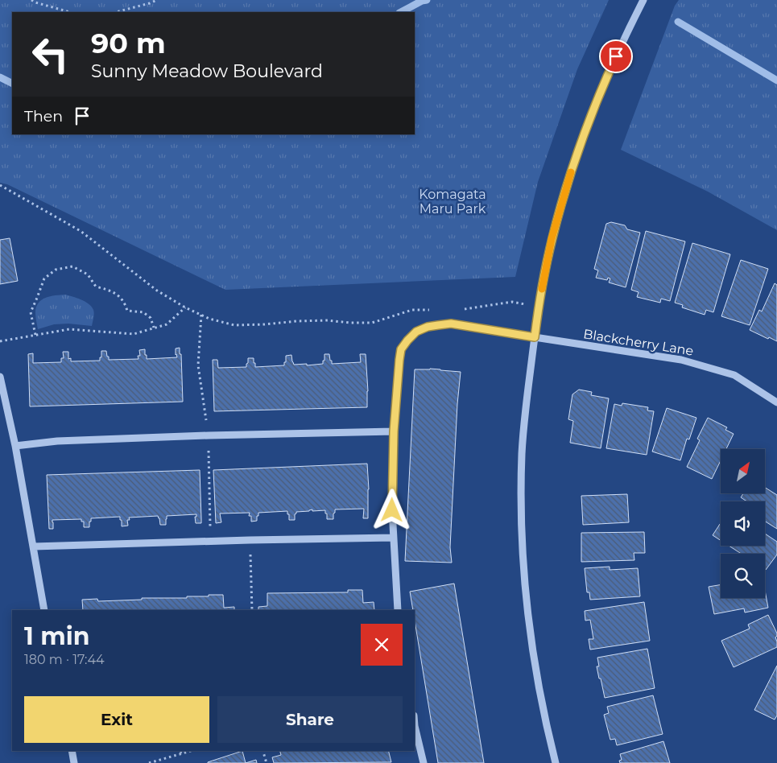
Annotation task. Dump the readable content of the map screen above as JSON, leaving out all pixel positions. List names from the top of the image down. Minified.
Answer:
{"streets":{"street":["Blackcherry Lane"]},"parks":["Komagata Maru Park"],"north":"top right","page":{"turn":["90 m","Sunny Meadow Boulevard"],"then":"Then","heading":["1 min","180 m · 17:44"],"buttons":["Exit","Share"]}}
